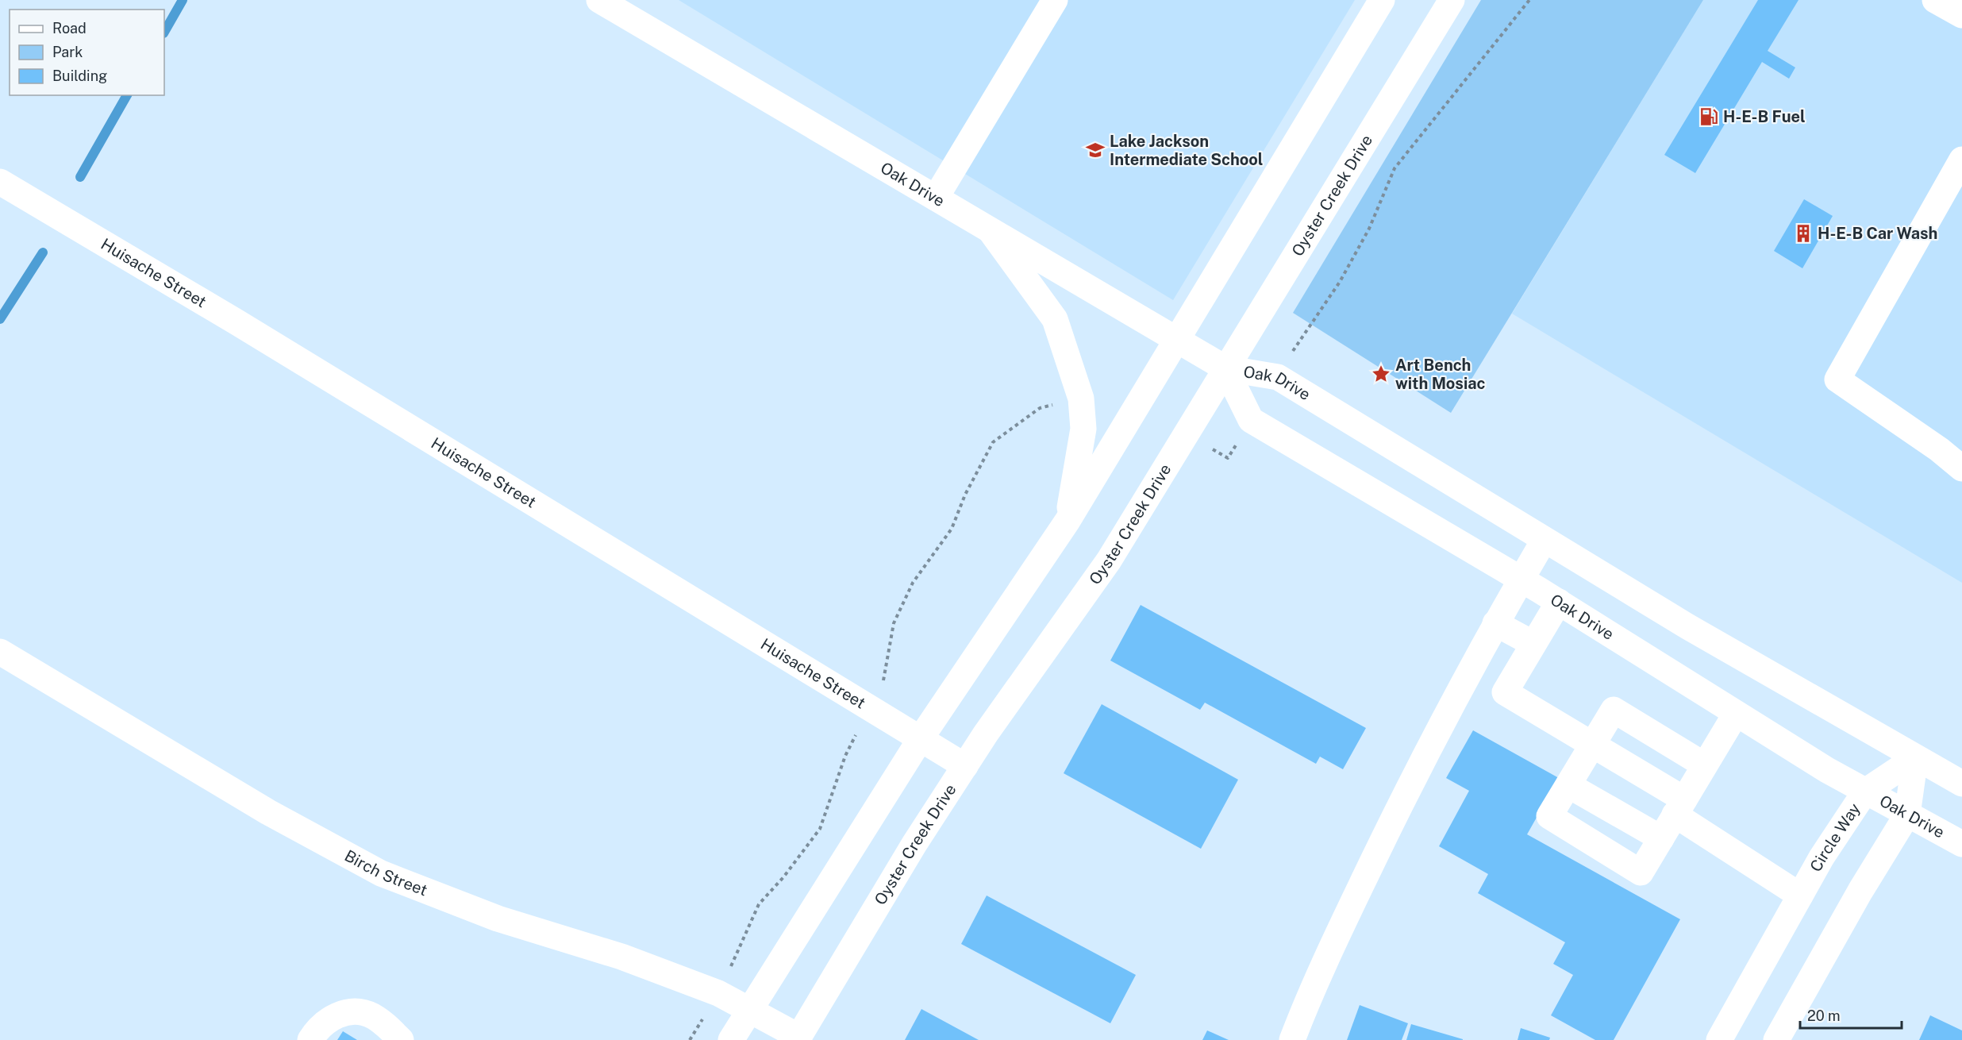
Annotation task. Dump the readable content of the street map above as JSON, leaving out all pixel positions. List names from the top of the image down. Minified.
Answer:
{"streets":{"main road":["Oak Drive","Oyster Creek Drive","Huisache Street","Circle Way","Birch Street"]},"crossings":[["Oak Drive","Oyster Creek Drive"],["Oak Drive","Circle Way"],["Oyster Creek Drive","Huisache Street"],["Oyster Creek Drive","Birch Street"]],"places":{"fuel station":["H-E-B Fuel"],"school or university":["Lake Jackson Intermediate School"],"building":["H-E-B Car Wash"],"place":["Art Bench with Mosiac"]},"legend":["Road","Park","Building"],"scale_bar":"20 m"}
